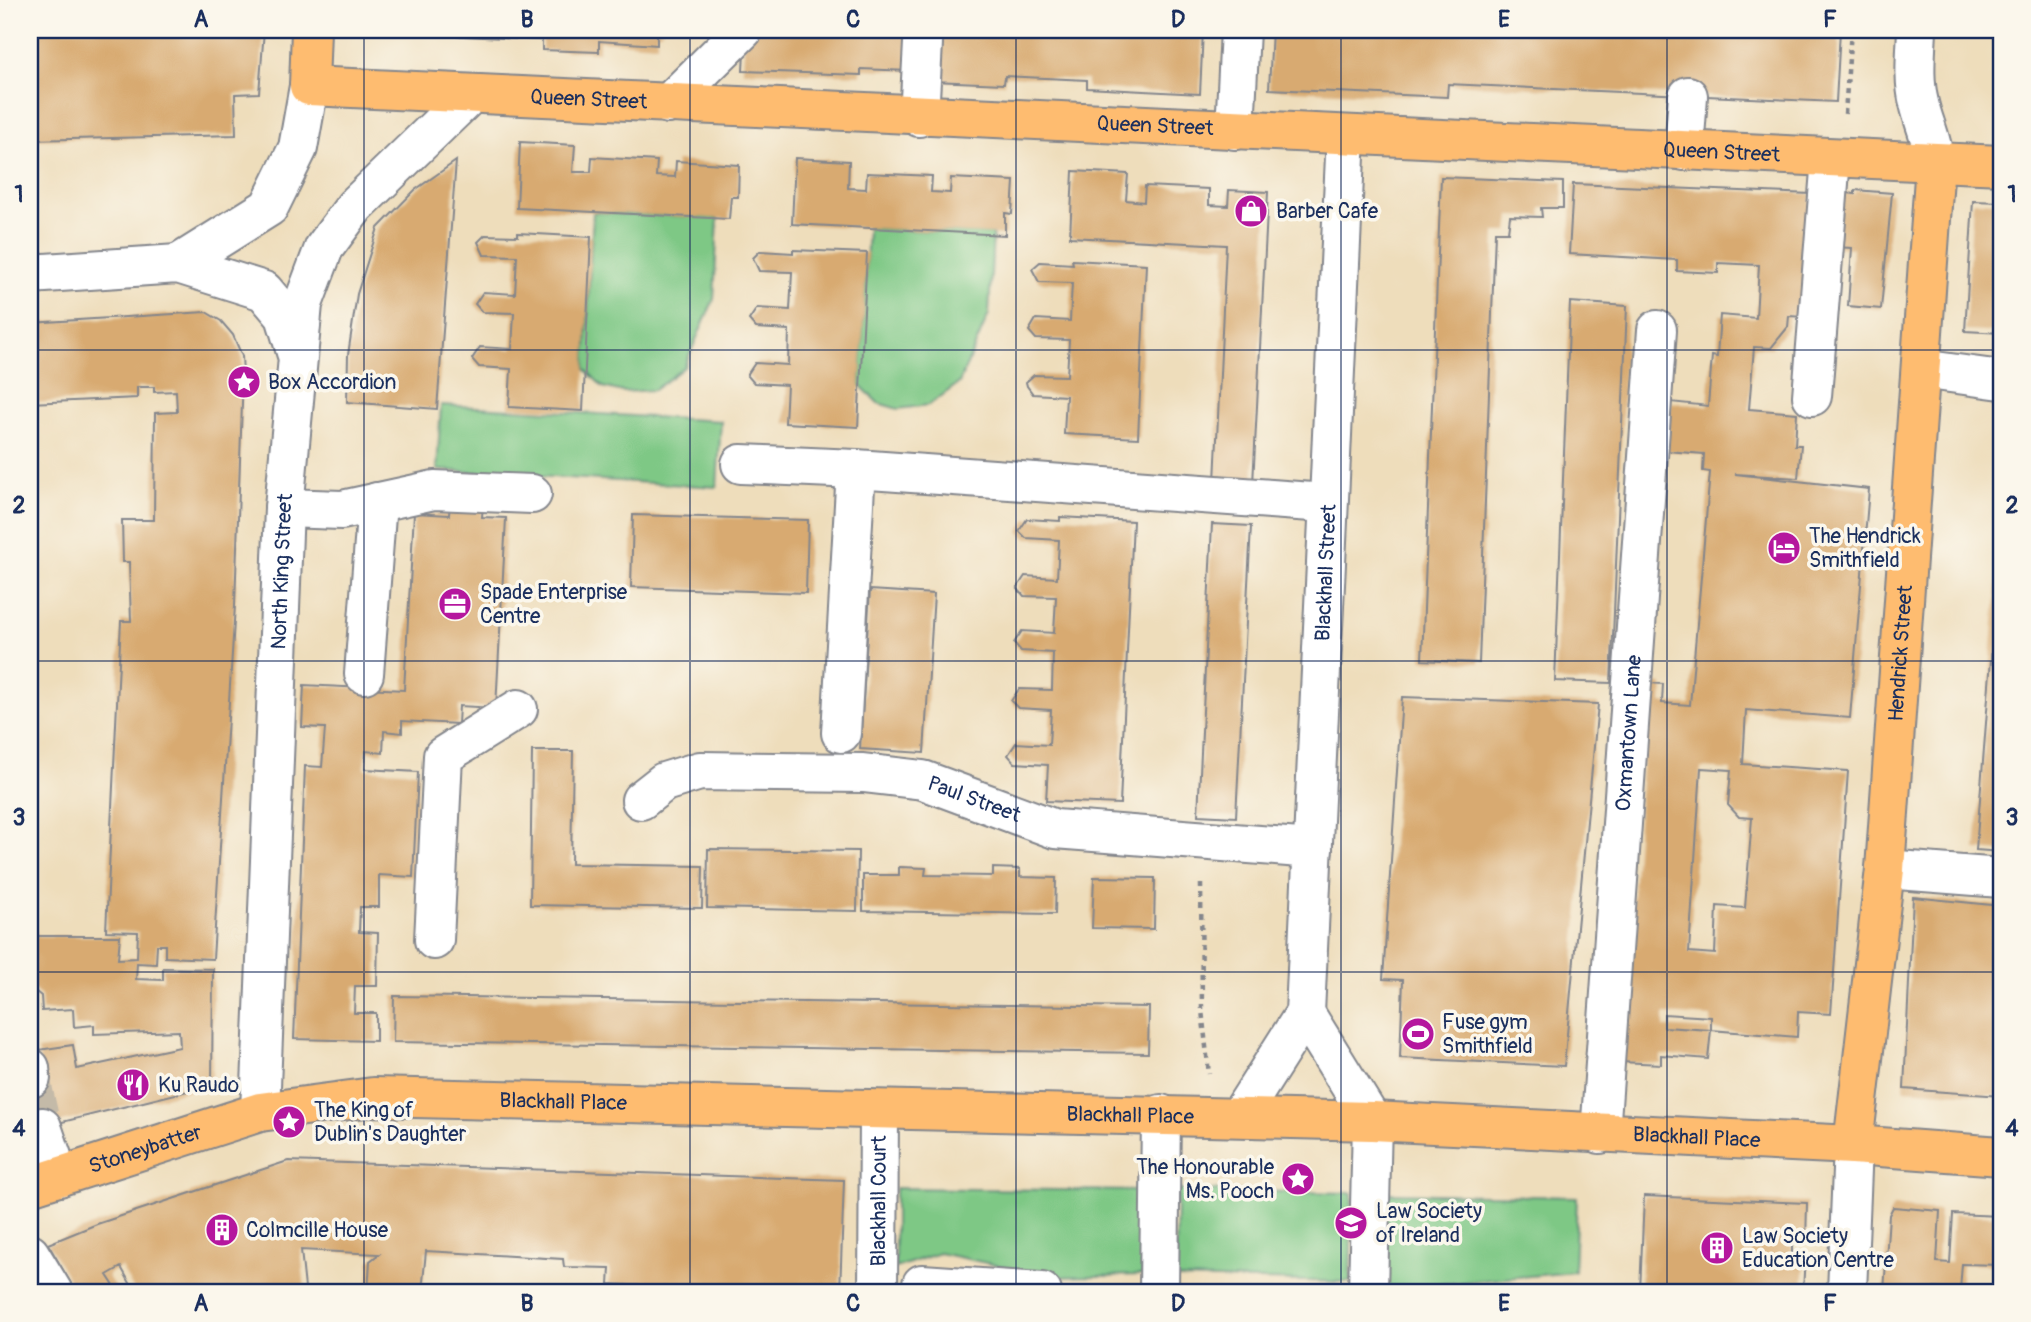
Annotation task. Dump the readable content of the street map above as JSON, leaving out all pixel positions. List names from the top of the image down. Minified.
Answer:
{"streets":{"main road":["Queen Street","Hendrick Street","Blackhall Place","Stoneybatter"],"street":["North King Street","Blackhall Street","Oxmantown Lane","Paul Street","Blackhall Court"]},"crossings":[["Queen Street","North King Street"],["Queen Street","Blackhall Street"],["Queen Street","Hendrick Street"],["North King Street","Blackhall Place"],["North King Street","Stoneybatter"],["Blackhall Street","Paul Street"],["Blackhall Street","Blackhall Place"],["Hendrick Street","Blackhall Place"],["Oxmantown Lane","Blackhall Place"],["Blackhall Place","Stoneybatter"],["Blackhall Place","Blackhall Court"]],"places":{"shop":["Barber Cafe"],"place":["Box Accordion","The King of Dublin's Daughter","The Honourable Ms. Pooch"],"hotel":["The Hendrick Smithfield"],"office":["Spade Enterprise Centre"],"sports":["Fuse gym Smithfield"],"restaurant":["Ku Raudo"],"school or university":["Law Society of Ireland"],"building":["Colmcille House","Law Society Education Centre"]},"grid":{"columns":["A","B","C","D","E","F"],"rows":["1","2","3","4"]}}
